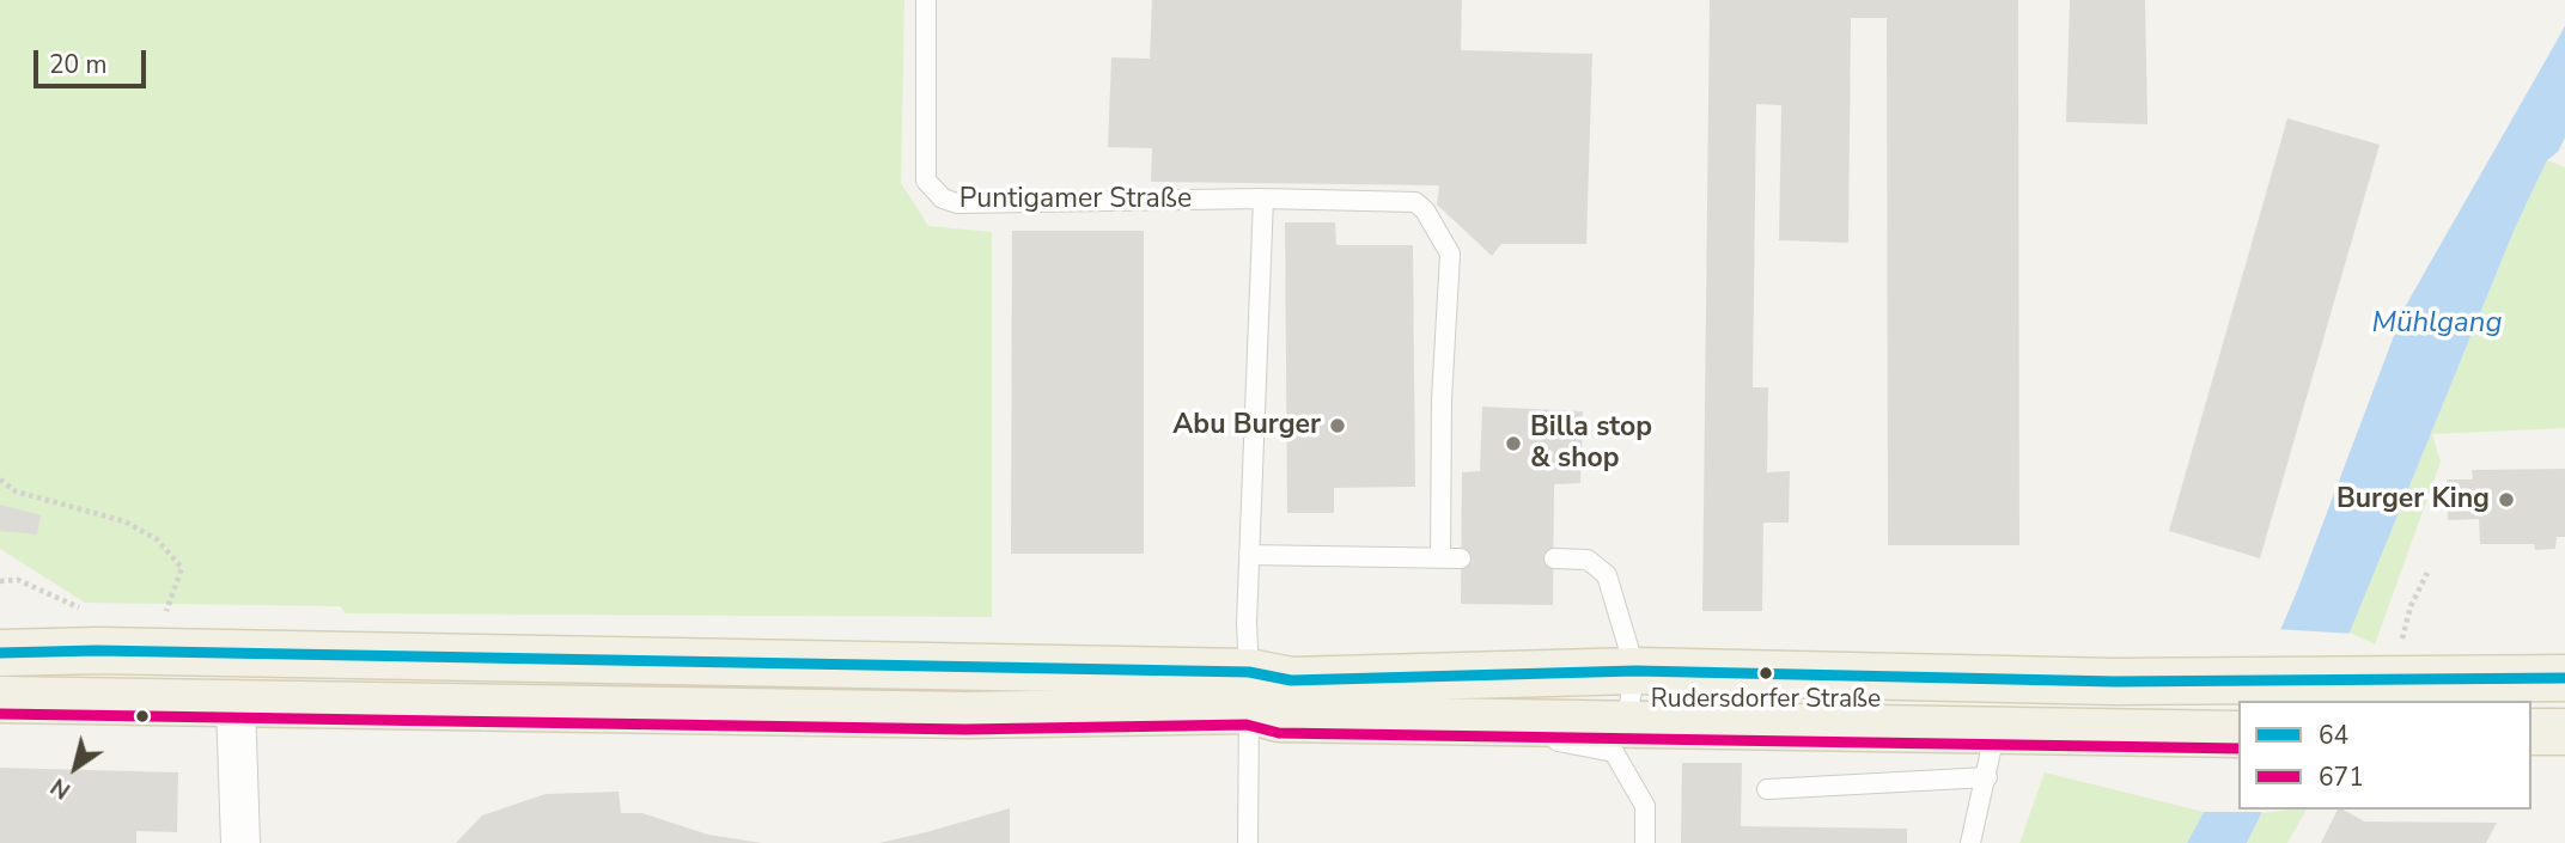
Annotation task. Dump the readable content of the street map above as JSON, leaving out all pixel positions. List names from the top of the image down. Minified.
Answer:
{"streets":{"lane":["Puntigamer Straße"]},"water":["Mühlgang"],"places":["Abu Burger","Billa stop & shop","Burger King","Rudersdorfer Straße"],"lines":["transit line 64","transit line 671"],"legend":["64","671"],"scale_bar":"20 m","north":"bottom left"}
